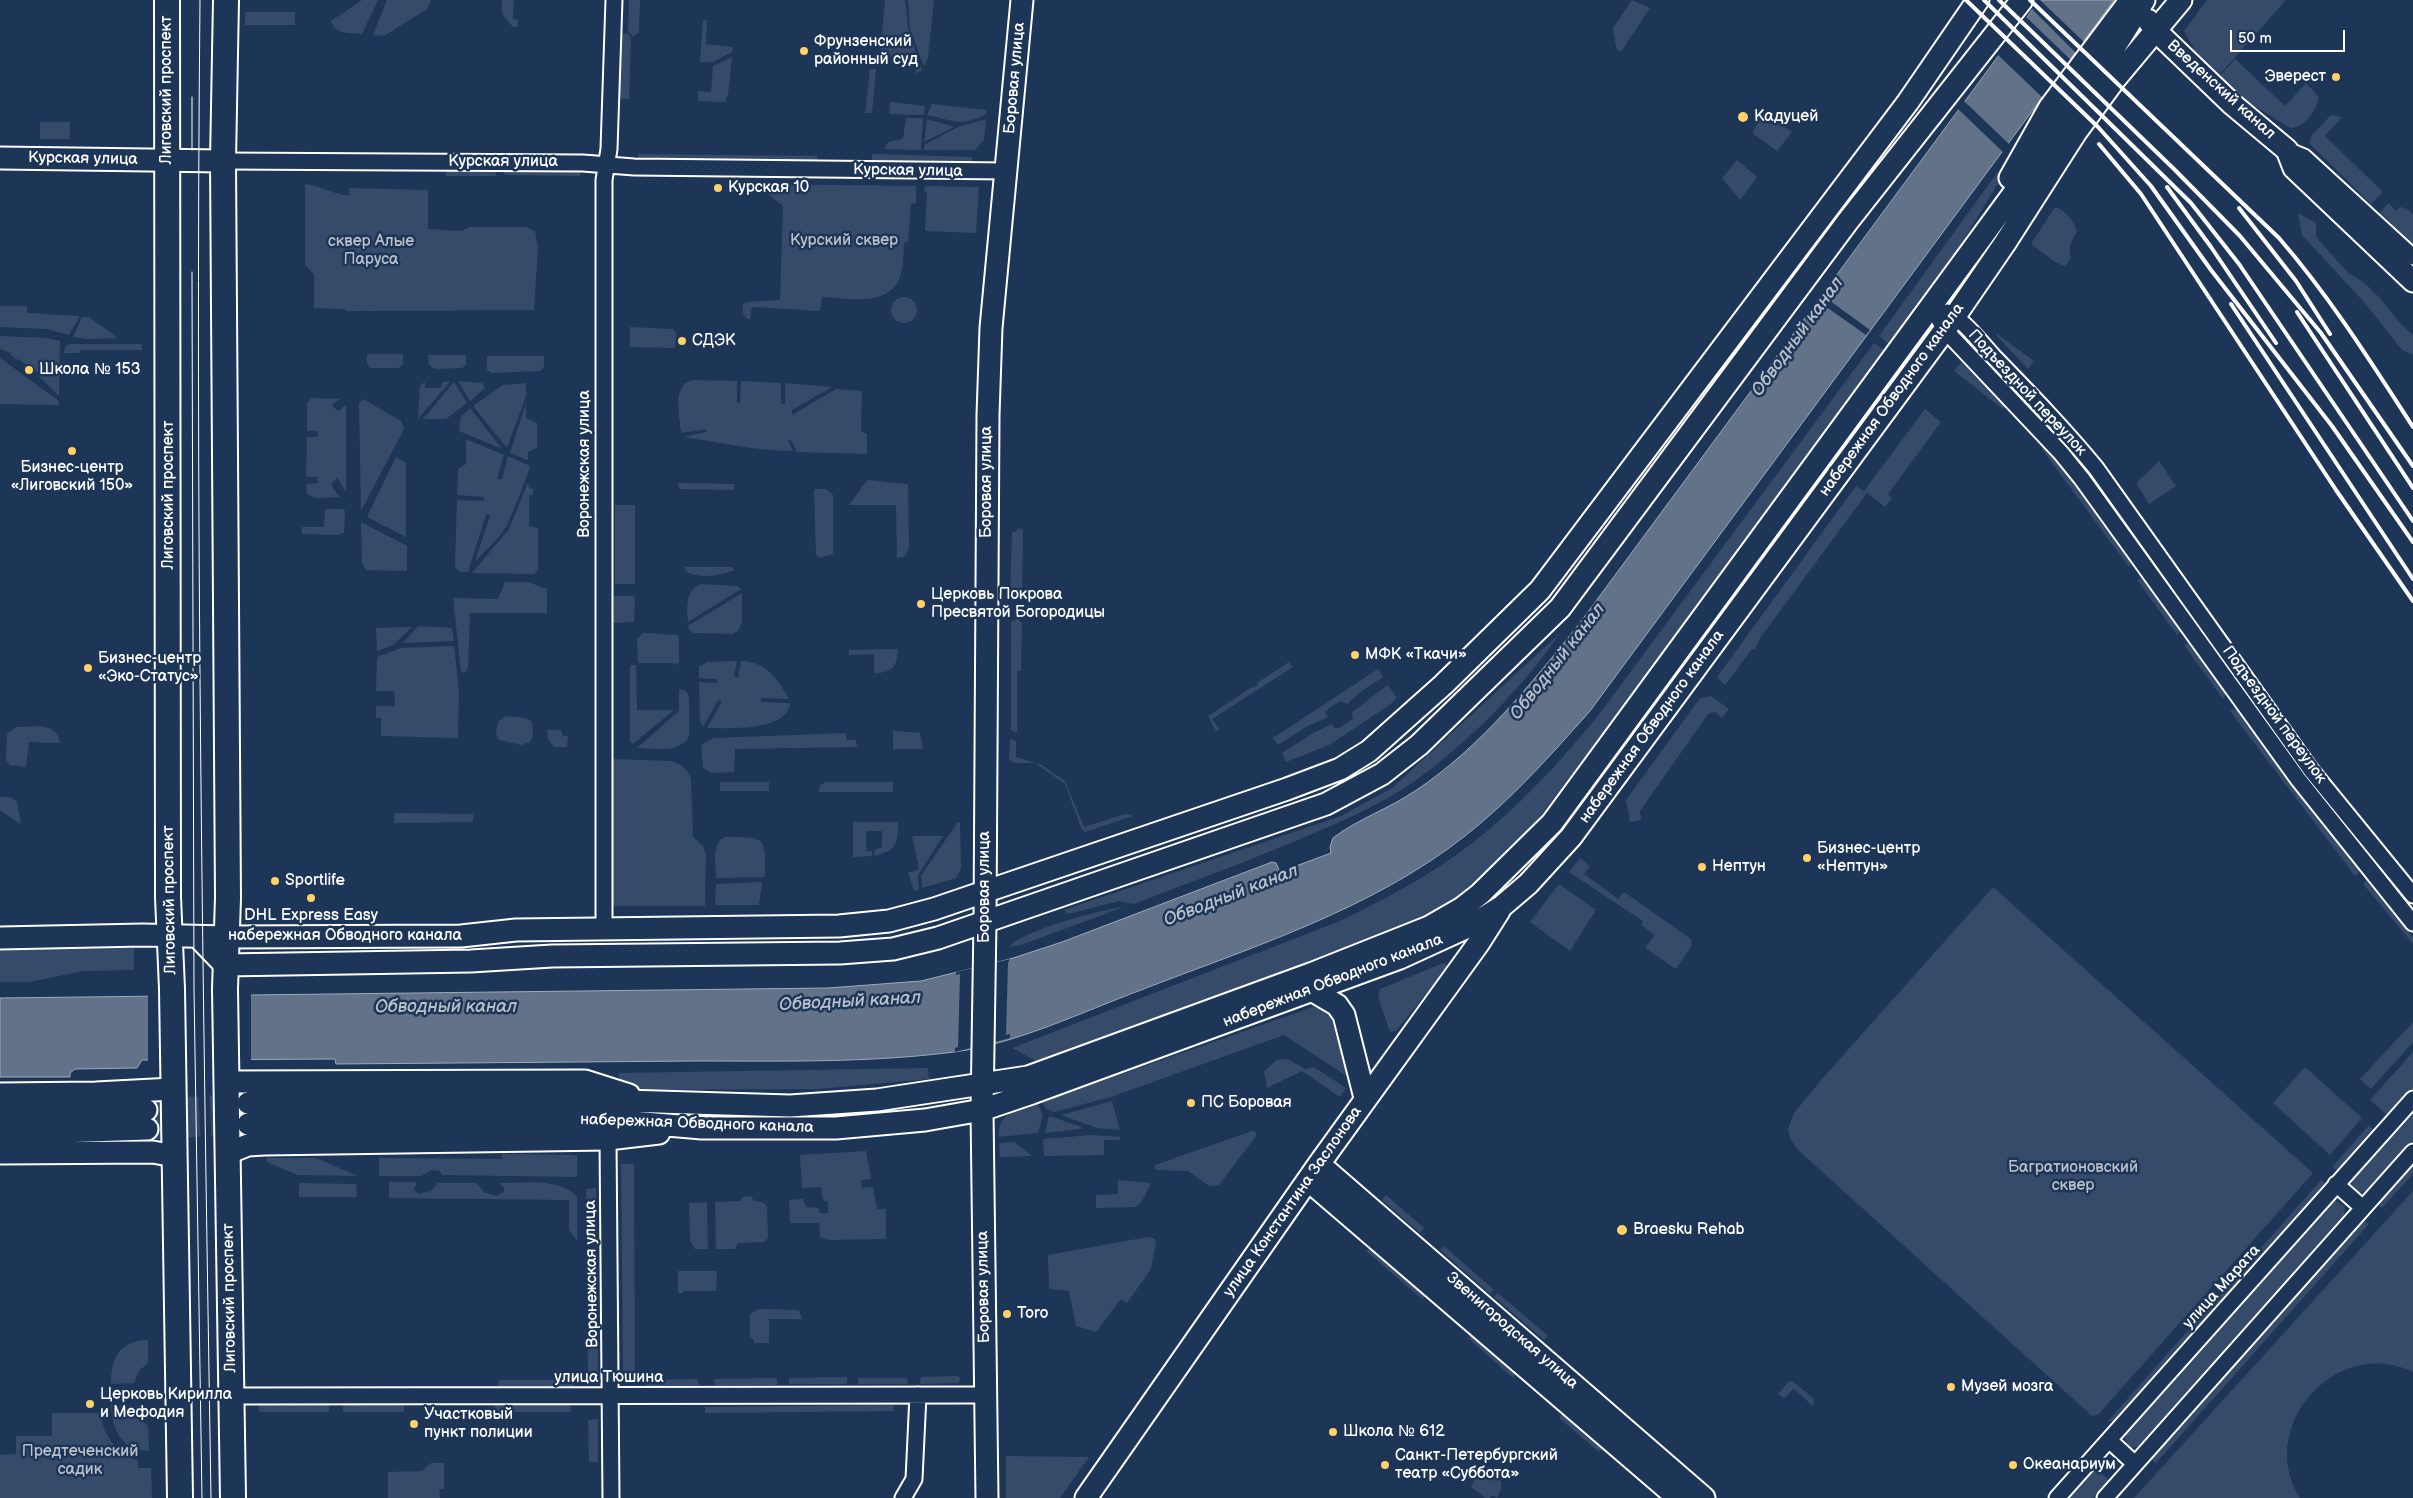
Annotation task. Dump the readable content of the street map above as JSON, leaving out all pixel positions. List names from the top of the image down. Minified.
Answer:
{"streets":{"main road":["Боровая улица","Лиговский проспект","Введенский канал","Курская улица","набережная Обводного канала","улица Константина Заслонова","Звенигородская улица"],"street":["Подъездной переулок","Воронежская улица","улица Марата","улица Тюшина"]},"crossings":[["Боровая улица","Курская улица"],["Боровая улица","набережная Обводного канала"],["Боровая улица","улица Тюшина"],["Лиговский проспект","Курская улица"],["Лиговский проспект","набережная Обводного канала"],["Лиговский проспект","улица Тюшина"],["Введенский канал","набережная Обводного канала"],["Курская улица","Воронежская улица"],["Подъездной переулок","набережная Обводного канала"],["набережная Обводного канала","Воронежская улица"],["набережная Обводного канала","улица Константина Заслонова"],["Воронежская улица","улица Тюшина"],["улица Константина Заслонова","Звенигородская улица"]],"water":["Обводный канал"],"parks":["Курский сквер","сквер Алые Паруса","Багратионовский сквер","Предтеченский садик"],"places":["Фрунзенский районный суд","Эверест","Кадуцей","Курская 10","СДЭК","Школа № 153","Бизнес-центр «Лиговский 150»","Церковь Покрова Пресвятой Богородицы","МФК «Ткачи»","Бизнес-центр «Эко-Статус»","Бизнес-центр «Нептун»","Нептун","Sportlife","DHL Express Easy","ПС Боровая","Braesku Rehab","Toro","Музей мозга","Церковь Кирилла и Мефодия","Участковый пункт полиции","Школа № 612","Санкт-Петербургский театр «Суббота»","Океанариум"],"scale_bar":"50 m"}
